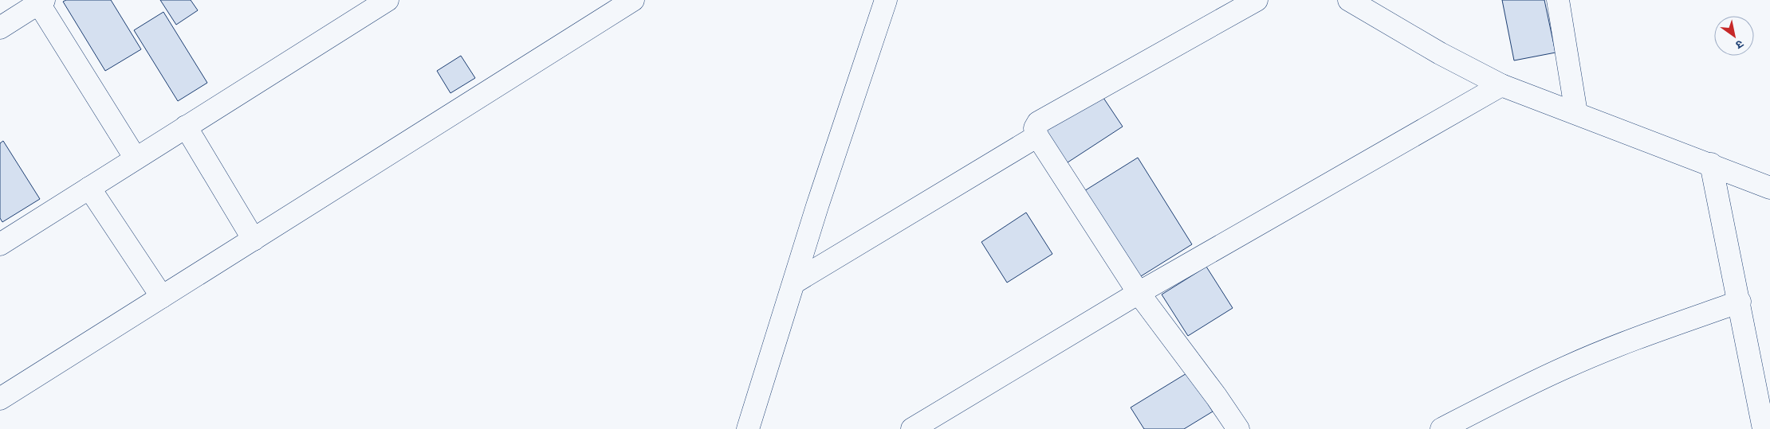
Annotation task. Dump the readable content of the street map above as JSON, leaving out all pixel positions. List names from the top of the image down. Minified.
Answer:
{"north":"bottom right"}
